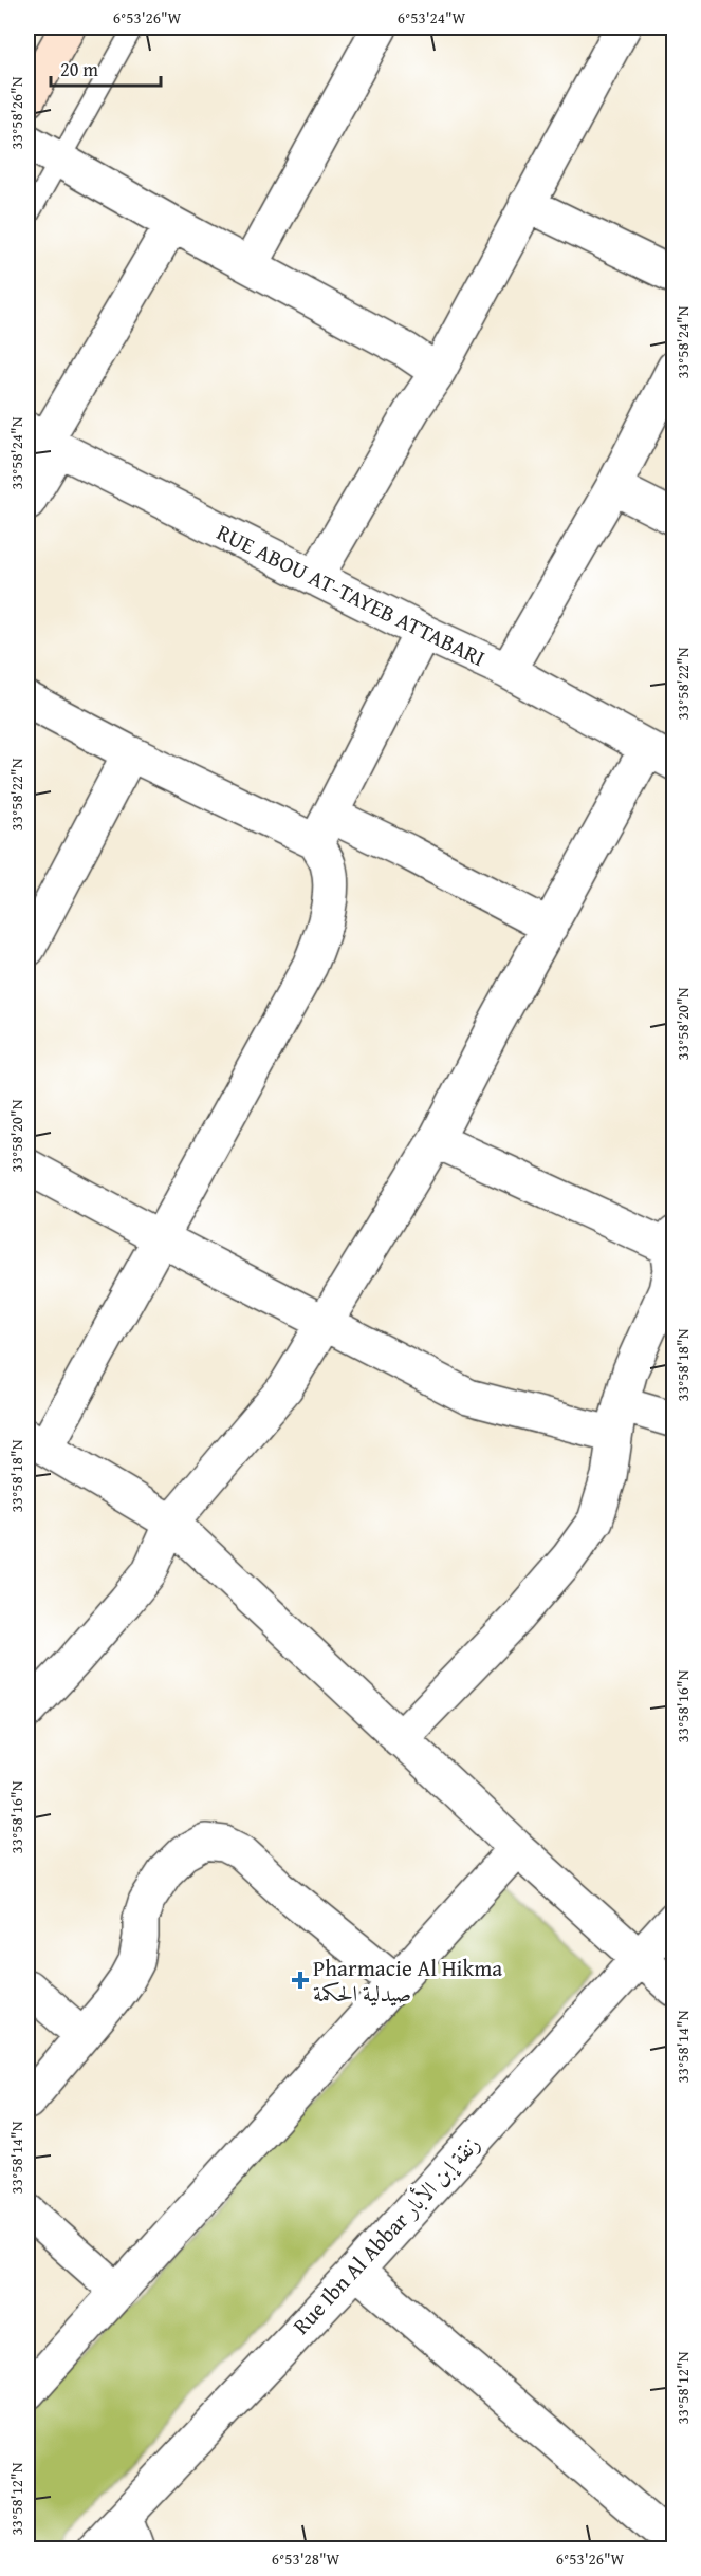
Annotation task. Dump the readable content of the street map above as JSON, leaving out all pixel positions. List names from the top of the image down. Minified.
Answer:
{"streets":{"street":["RUE ABOU AT-TAYEB ATTABARI","Rue Ibn Al Abbar زنقة إبن الأبار"]},"places":{"health":["Pharmacie Al Hikma صيدلية الحكمة"]},"scale_bar":"20 m","coordinates":["6°53'26\"W","6°53'24\"W","33°58'26\"N","33°58'24\"N","33°58'22\"N","33°58'20\"N","33°58'18\"N","33°58'16\"N","33°58'14\"N","33°58'12\"N","6°53'28\"W"]}
